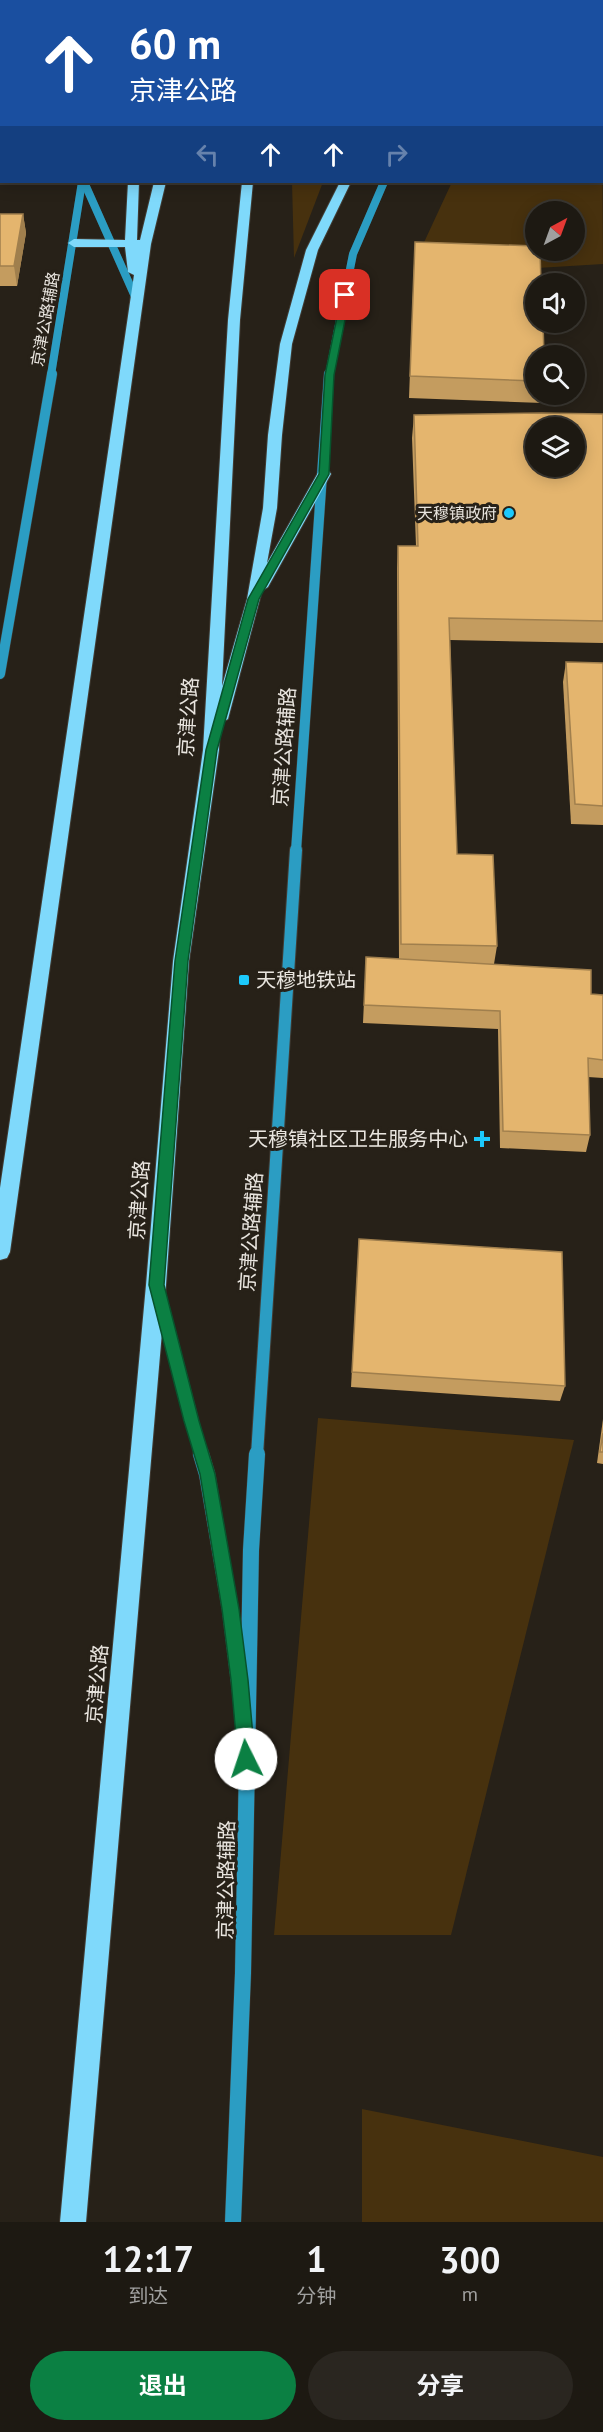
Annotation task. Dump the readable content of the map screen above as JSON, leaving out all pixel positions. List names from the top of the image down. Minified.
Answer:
{"streets":{"highway":["京津公路"],"street":["京津公路辅路"]},"places":{"other":["天穆镇政府"],"transit":["天穆地铁站"],"health":["天穆镇社区卫生服务中心"]},"north":"top right","page":{"turn":["60 m","京津公路"],"eta":["12:17","到达","1","分钟","300","m"],"buttons":["退出","分享"]}}
